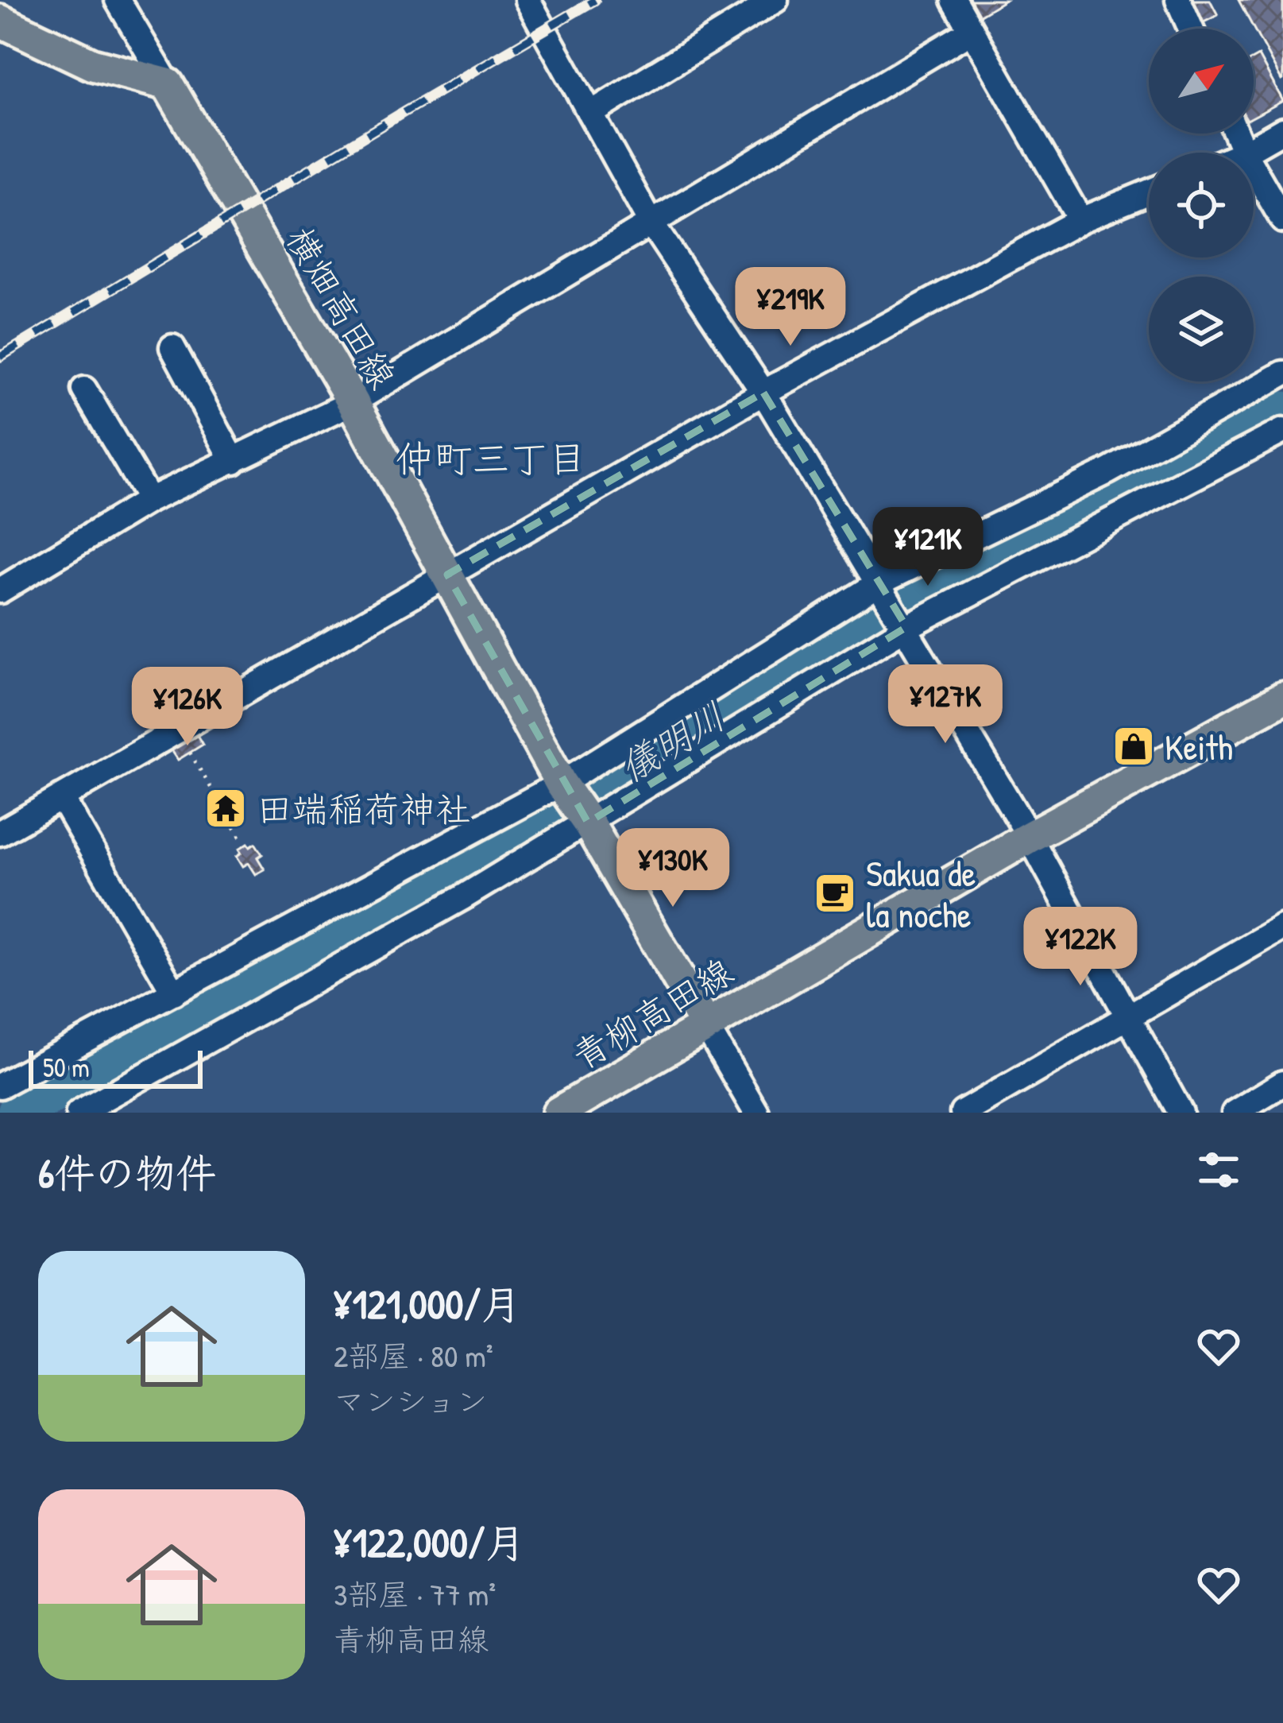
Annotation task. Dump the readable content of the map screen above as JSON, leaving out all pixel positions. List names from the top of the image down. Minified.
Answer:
{"streets":{"main road":["横畑高田線","青柳高田線"]},"crossings":[["横畑高田線","青柳高田線"]],"districts":["仲町三丁目"],"water":["儀明川"],"places":{"shop":["Keith"],"temple":["田端稲荷神社"],"cafe":["Sakua de la noche"]},"scale_bar":"50 m","north":"top right","page":{"price":["¥219K","¥121K","¥127K","¥126K","¥130K","¥122K"],"scale":"50 m","heading":"6件の物件","list":[{"name":"¥121,000/月","note":"2部屋 · 80 m² · マンション"},{"name":"¥122,000/月","note":"3部屋 · 77 m² · 青柳高田線"}]}}
